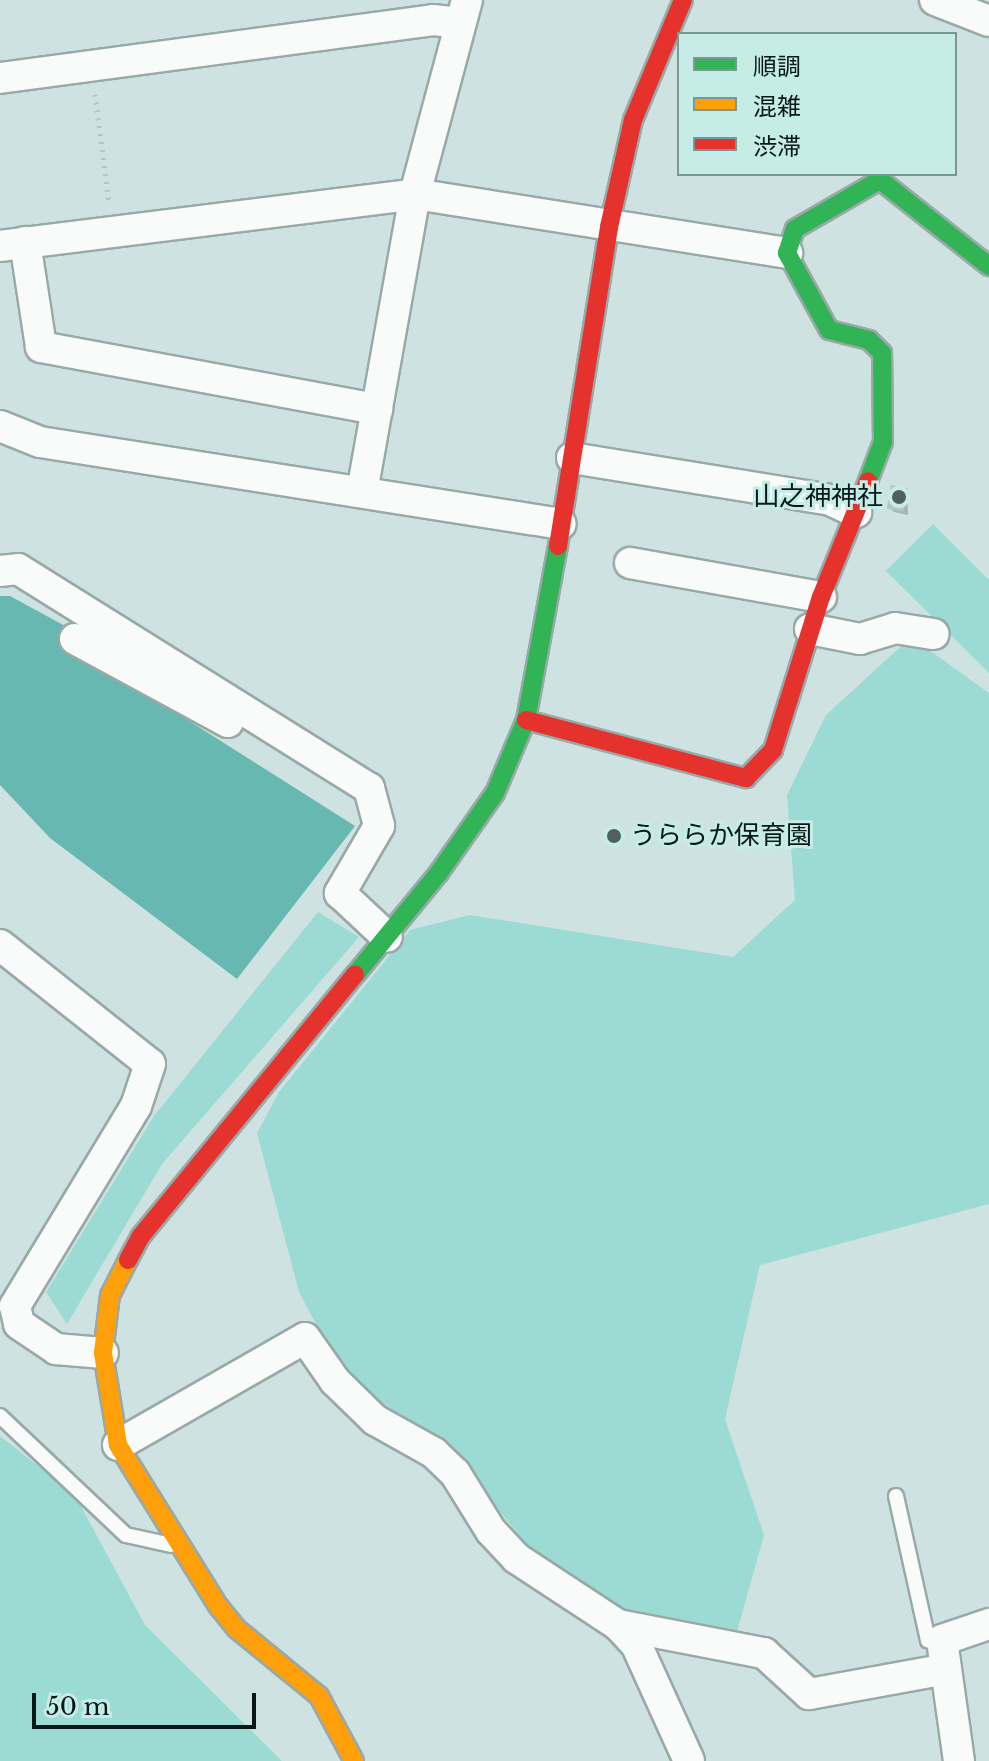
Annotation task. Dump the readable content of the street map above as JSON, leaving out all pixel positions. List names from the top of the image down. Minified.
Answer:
{"places":["山之神神社","うららか保育園"],"legend":["順調","混雑","渋滞"],"scale_bar":"50 m"}
